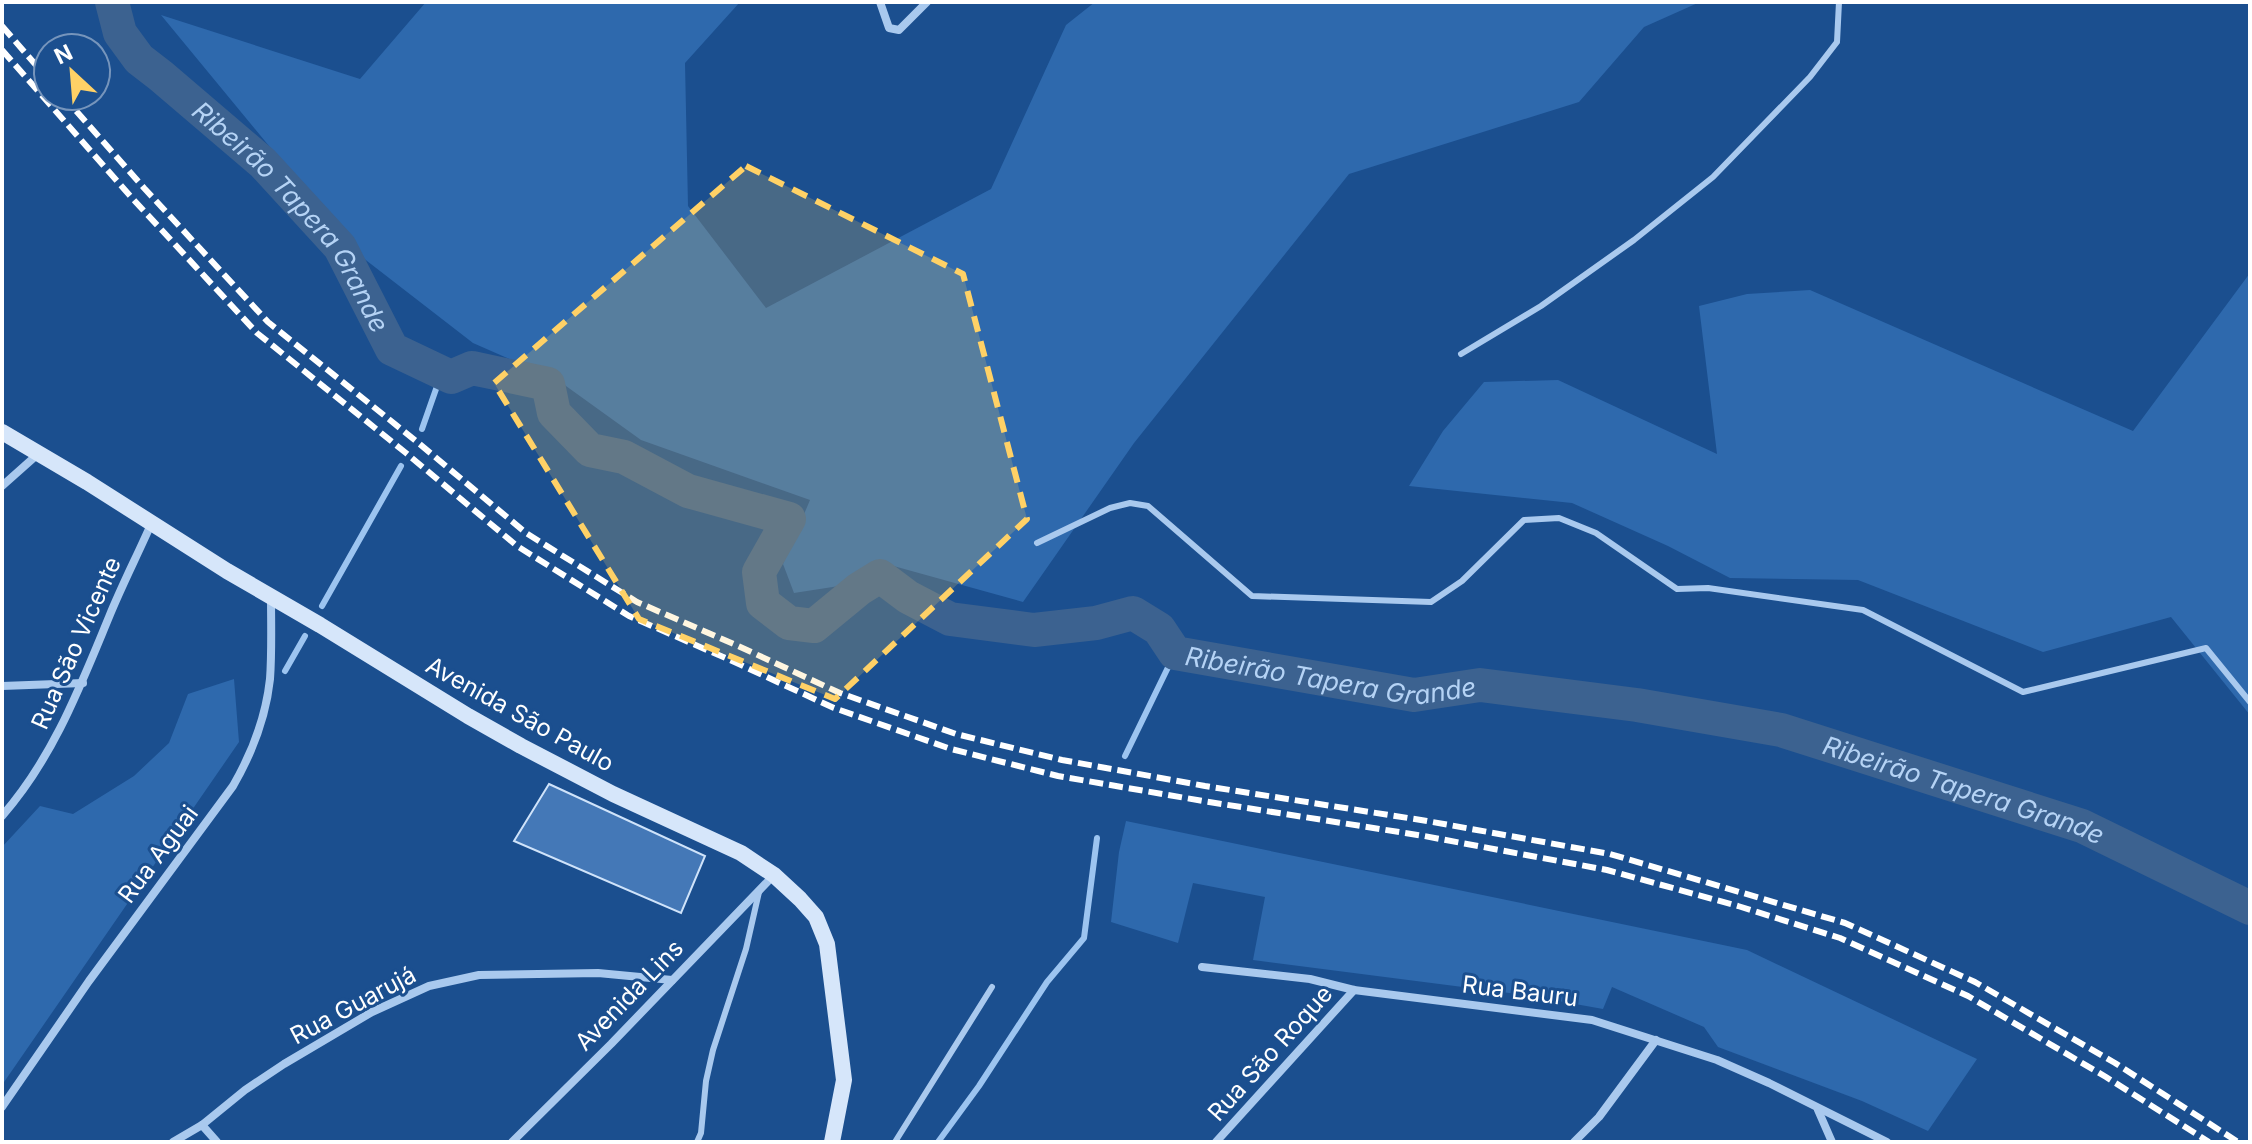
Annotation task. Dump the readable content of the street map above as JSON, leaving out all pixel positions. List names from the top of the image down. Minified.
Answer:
{"streets":{"main road":["Avenida São Paulo"],"street":["Rua São Vicente","Rua Aguai","Rua Bauru","Avenida Lins","Rua Guarujá","Rua São Roque"]},"crossings":[["Rua São Vicente","Avenida São Paulo"],["Avenida São Paulo","Rua Aguai"],["Avenida São Paulo","Avenida Lins"],["Rua Bauru","Rua São Roque"],["Avenida Lins","Rua Guarujá"]],"water":["Ribeirão Tapera Grande"],"north":"top left"}
